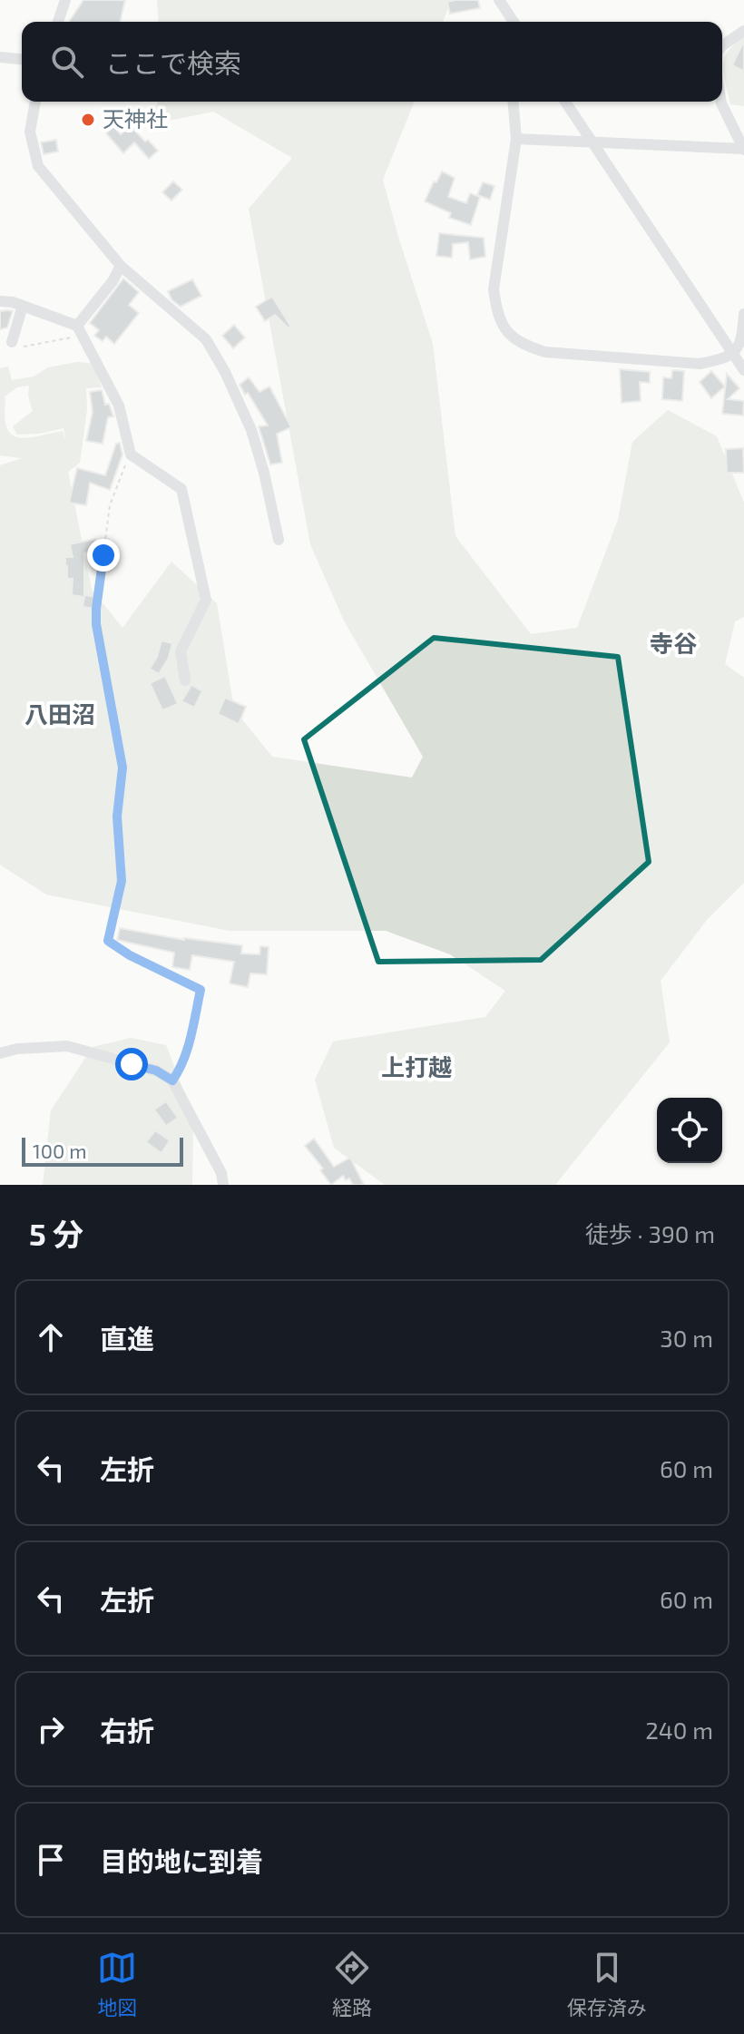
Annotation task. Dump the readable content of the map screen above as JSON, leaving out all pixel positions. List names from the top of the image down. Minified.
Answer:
{"districts":["寺谷","八田沼","上打越"],"places":["天神社"],"scale_bar":"100 m","page":{"search":"ここで検索","scale":"100 m","heading":["5 分","徒歩 · 390 m"],"list":[["直進","30 m"],["左折","60 m"],["左折","60 m"],["右折","240 m"],"目的地に到着"],"nav":["地図","経路","保存済み"]}}
